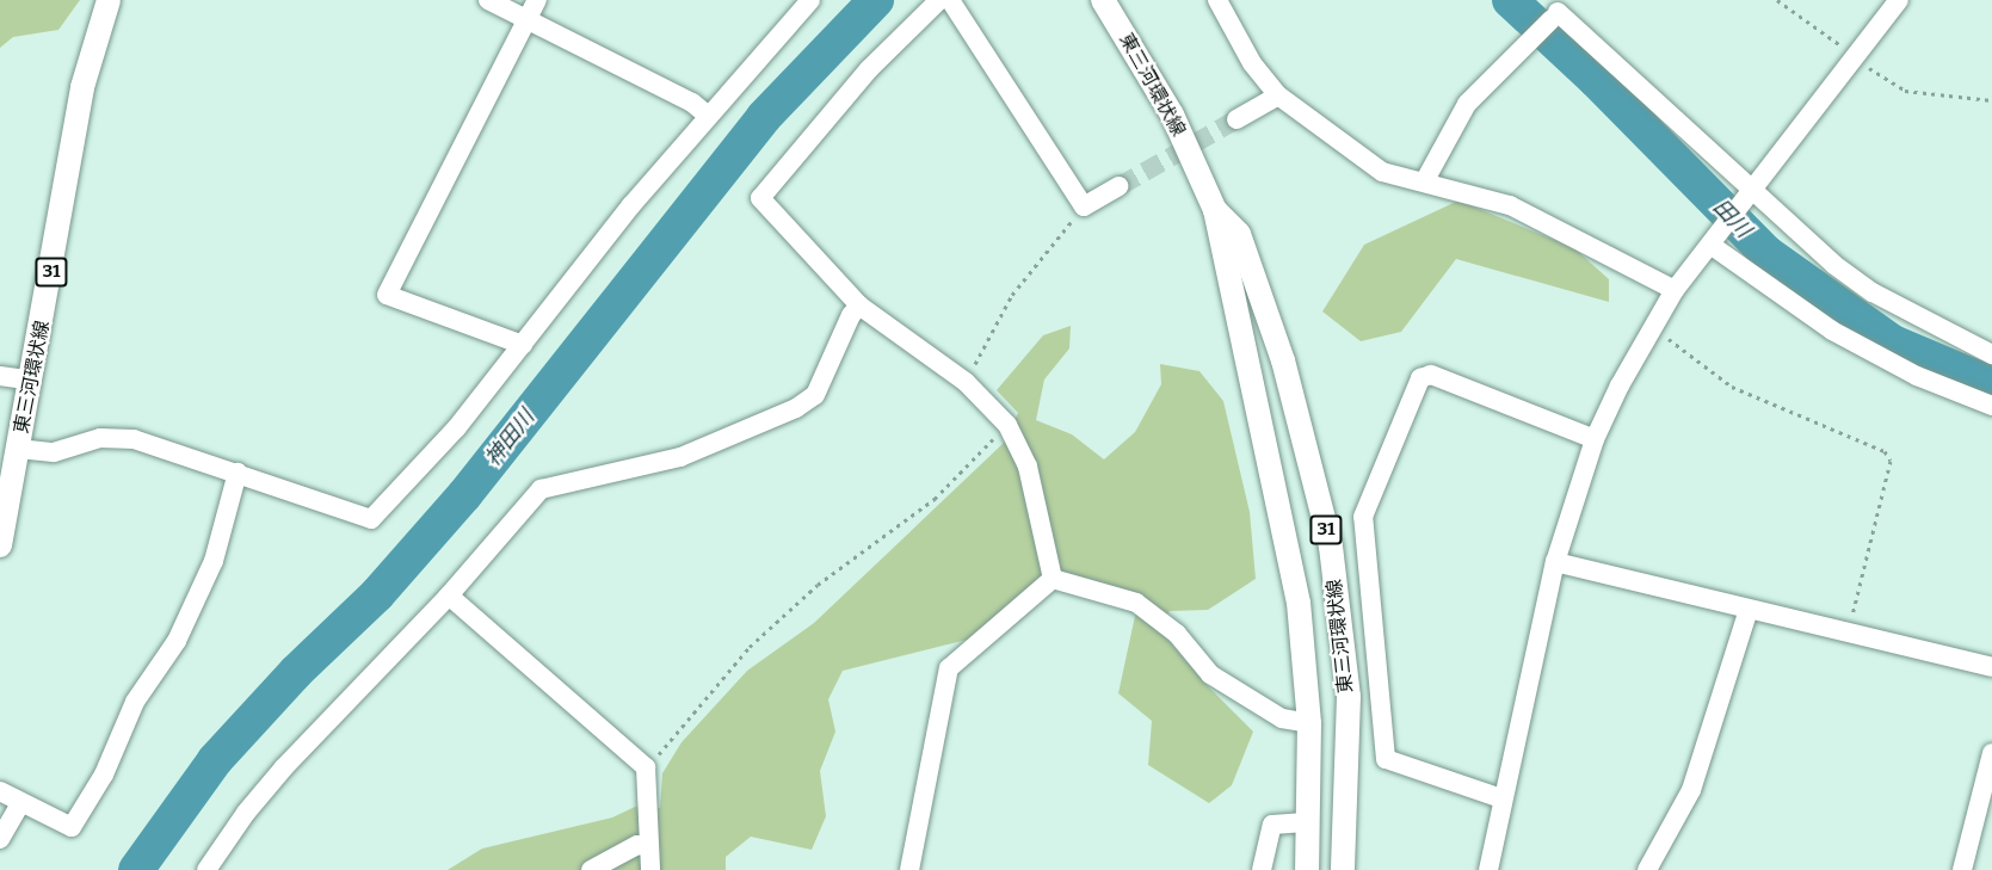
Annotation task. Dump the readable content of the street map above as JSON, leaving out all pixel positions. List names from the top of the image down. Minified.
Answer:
{"streets":{"main road":["東三河環状線","31"]},"water":["田川","神田川"]}
